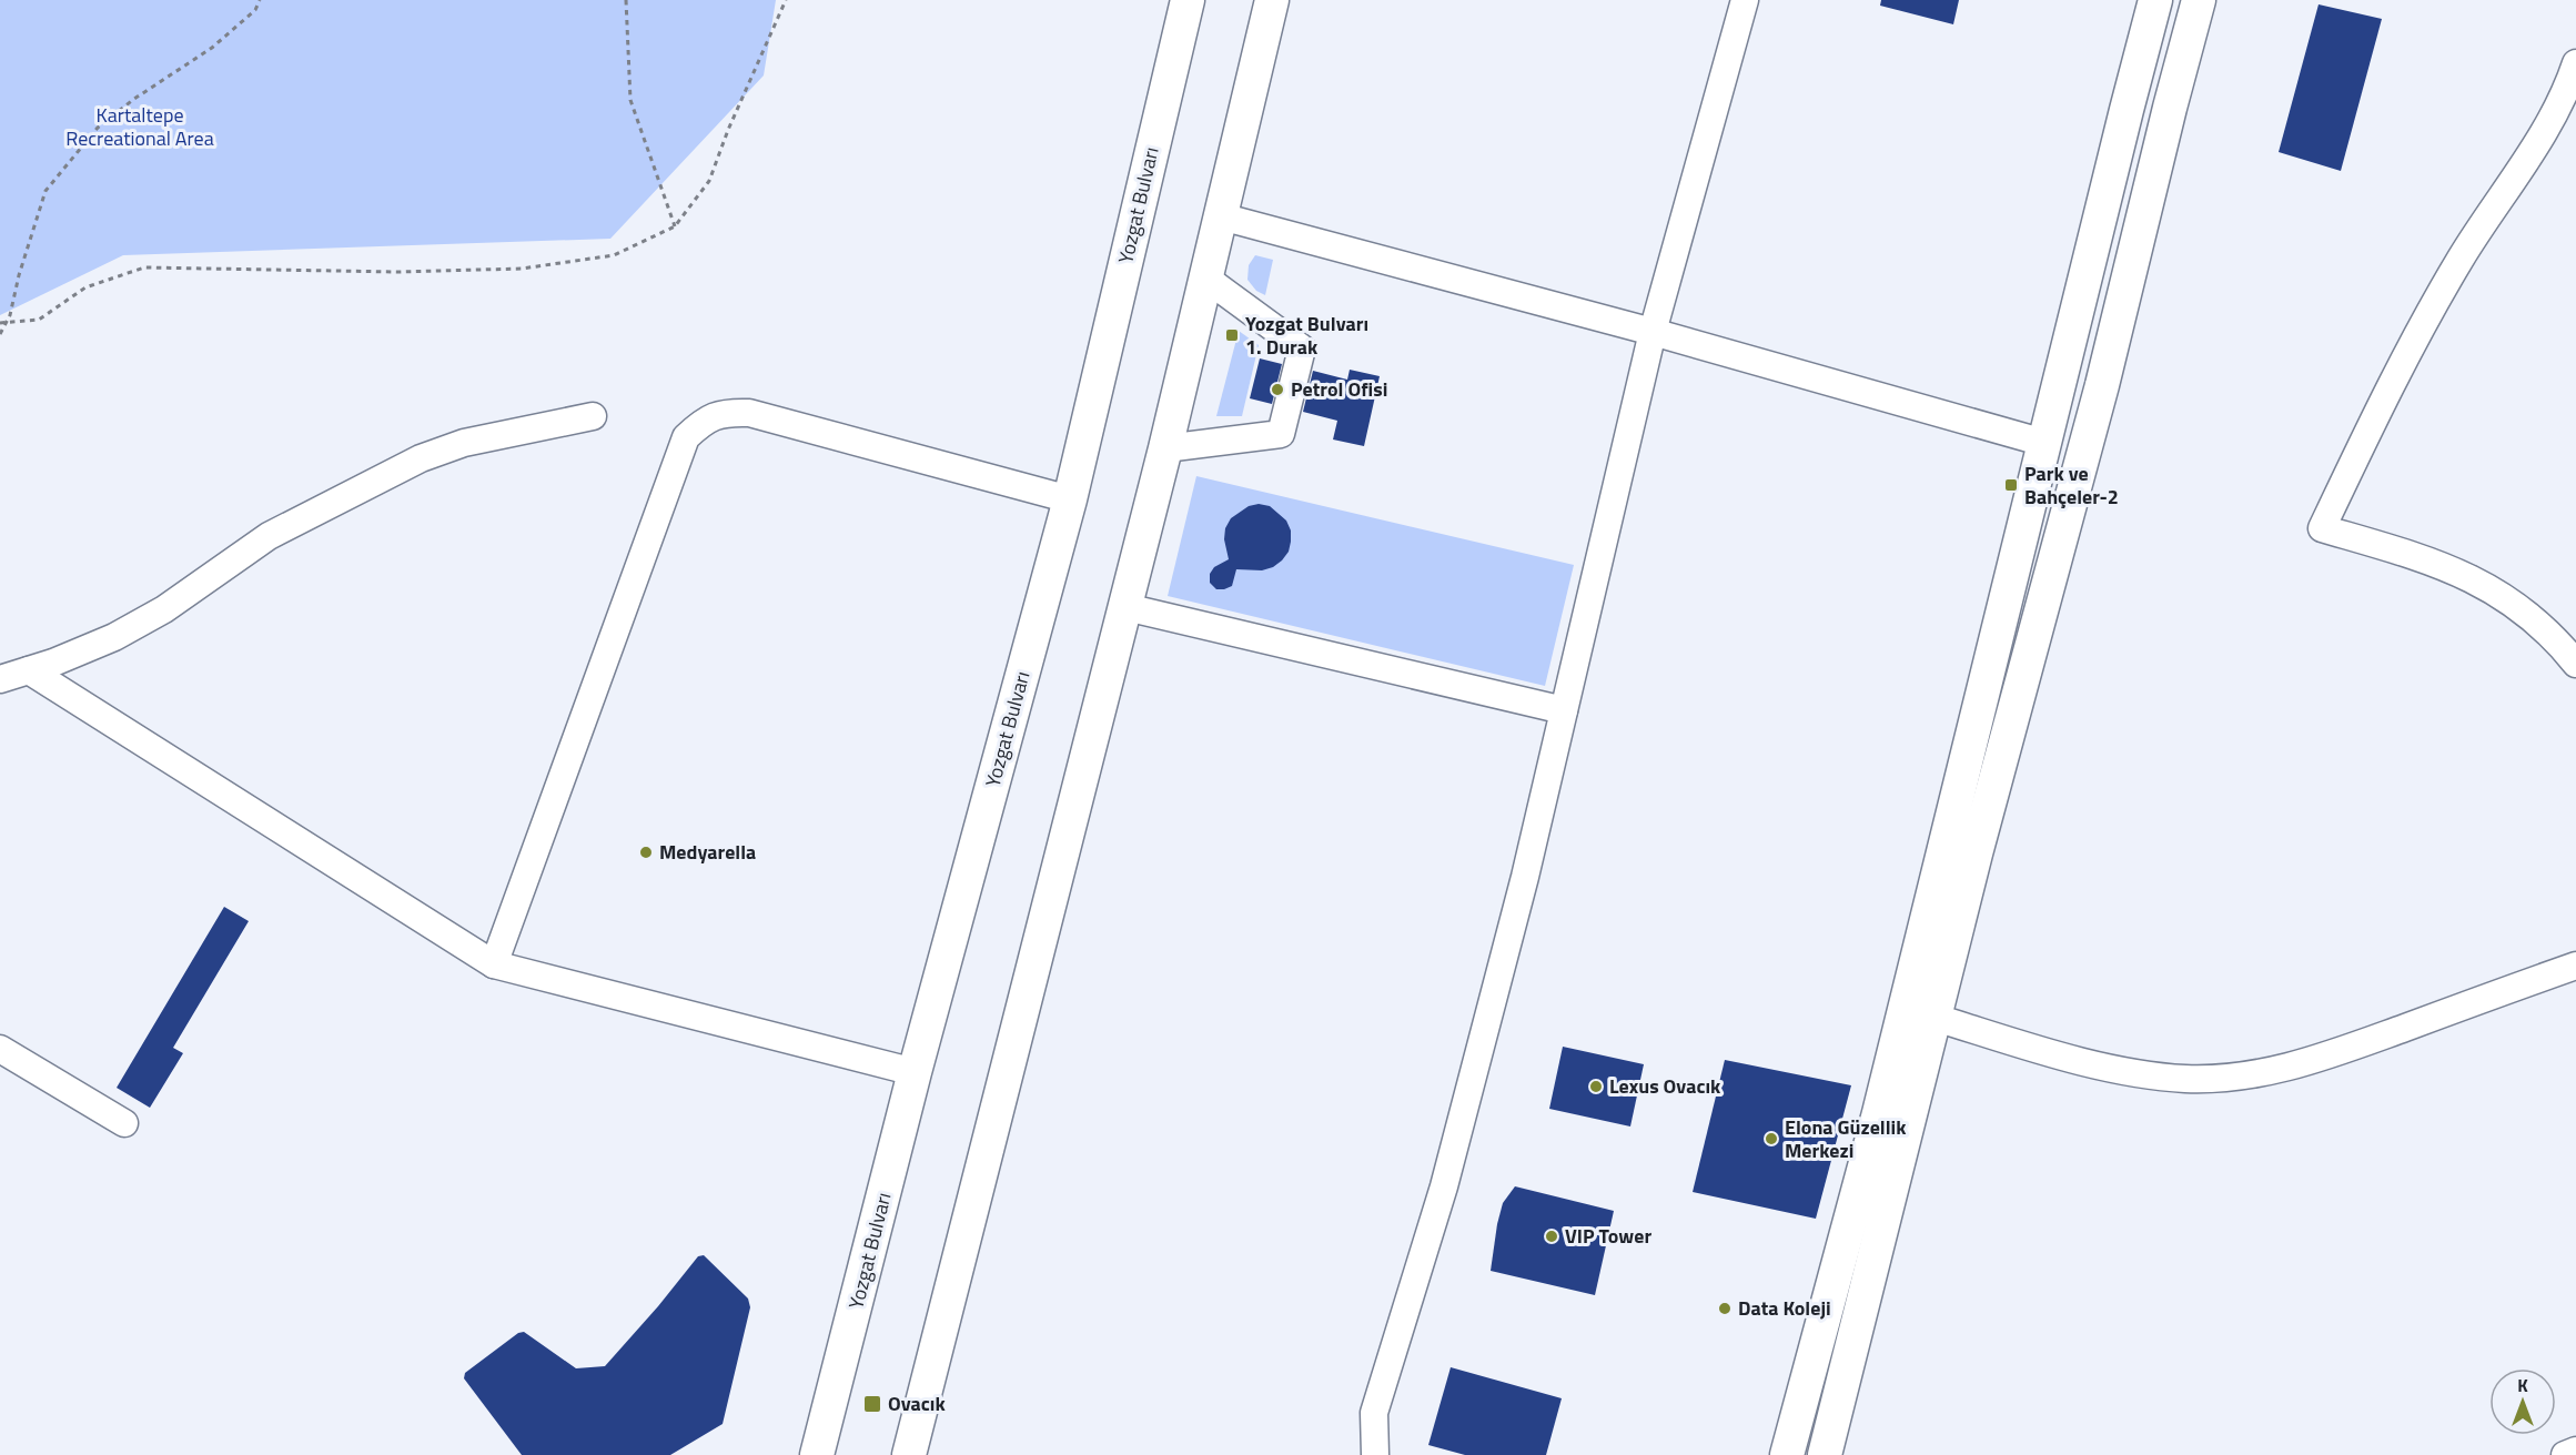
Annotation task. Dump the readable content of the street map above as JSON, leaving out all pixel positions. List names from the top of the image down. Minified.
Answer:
{"streets":{"main road":["Yozgat Bulvarı"]},"parks":["Kartaltepe Recreational Area"],"places":{"transit":["Yozgat Bulvarı 1. Durak","Park ve Bahçeler-2","Ovacık"],"other":["Petrol Ofisi","Medyarella","Lexus Ovacık","Elona Güzellik Merkezi","VIP Tower","Data Koleji"]},"north":"top"}
